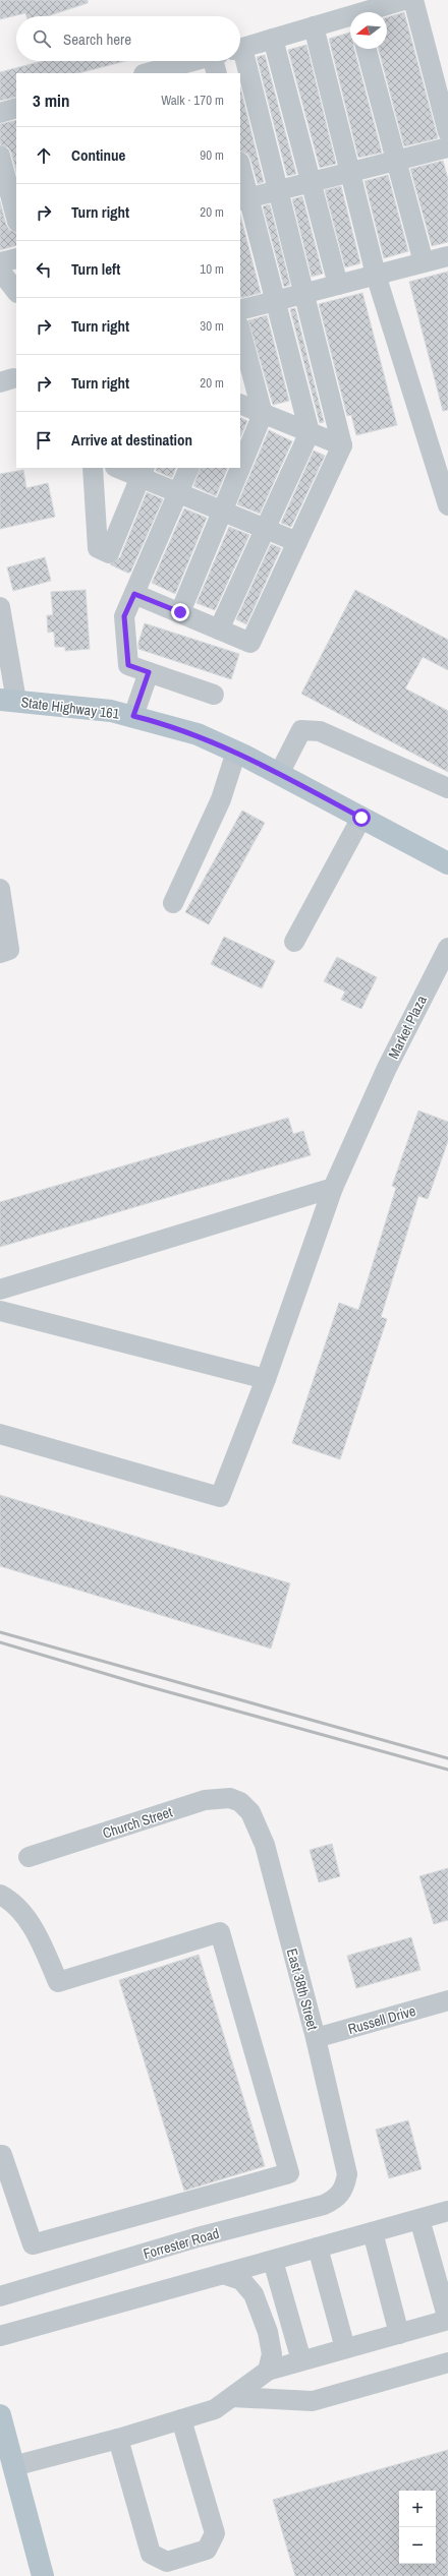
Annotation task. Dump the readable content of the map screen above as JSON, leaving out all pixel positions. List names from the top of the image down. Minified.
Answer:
{"streets":{"main road":["State Highway 161"],"street":["Market Plaza","Church Street","East 38th Street","Russell Drive","Forrester Road"]},"crossings":[["Church Street","East 38th Street"],["East 38th Street","Russell Drive"],["East 38th Street","Forrester Road"]],"north":"left","page":{"search":"Search here","heading":["3 min","Walk · 170 m"],"list":[["Continue","90 m"],["Turn right","20 m"],["Turn left","10 m"],["Turn right","30 m"],["Turn right","20 m"],"Arrive at destination"],"map_buttons":["+","−"]}}
